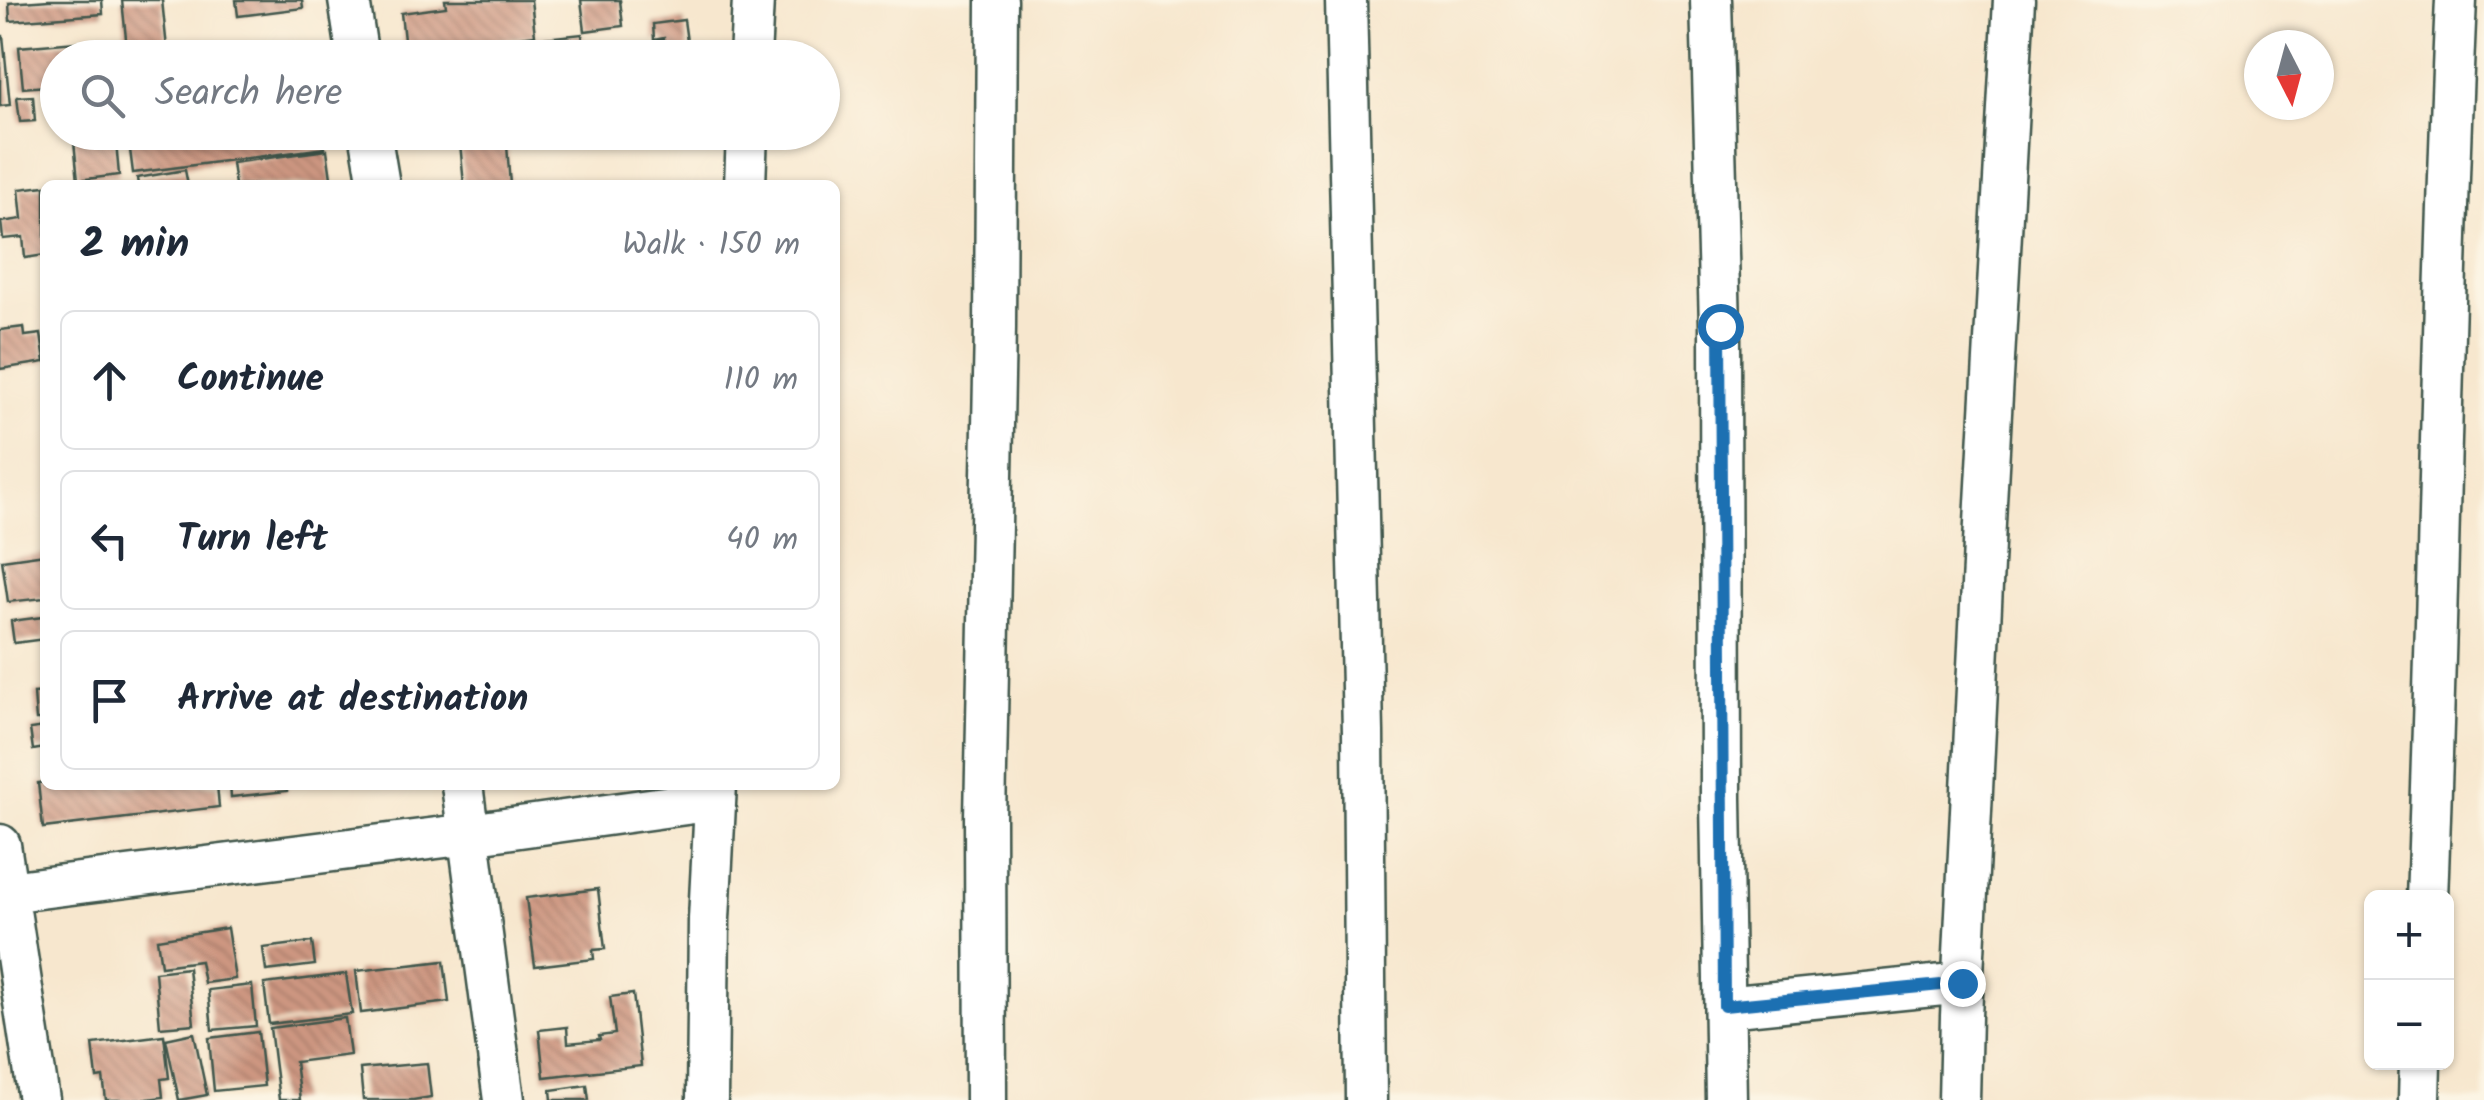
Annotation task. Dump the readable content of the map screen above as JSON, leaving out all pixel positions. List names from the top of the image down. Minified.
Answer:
{"north":"bottom","page":{"search":"Search here","heading":["2 min","Walk · 150 m"],"list":[["Continue","110 m"],["Turn left","40 m"],"Arrive at destination"],"map_buttons":["+","−"]}}
